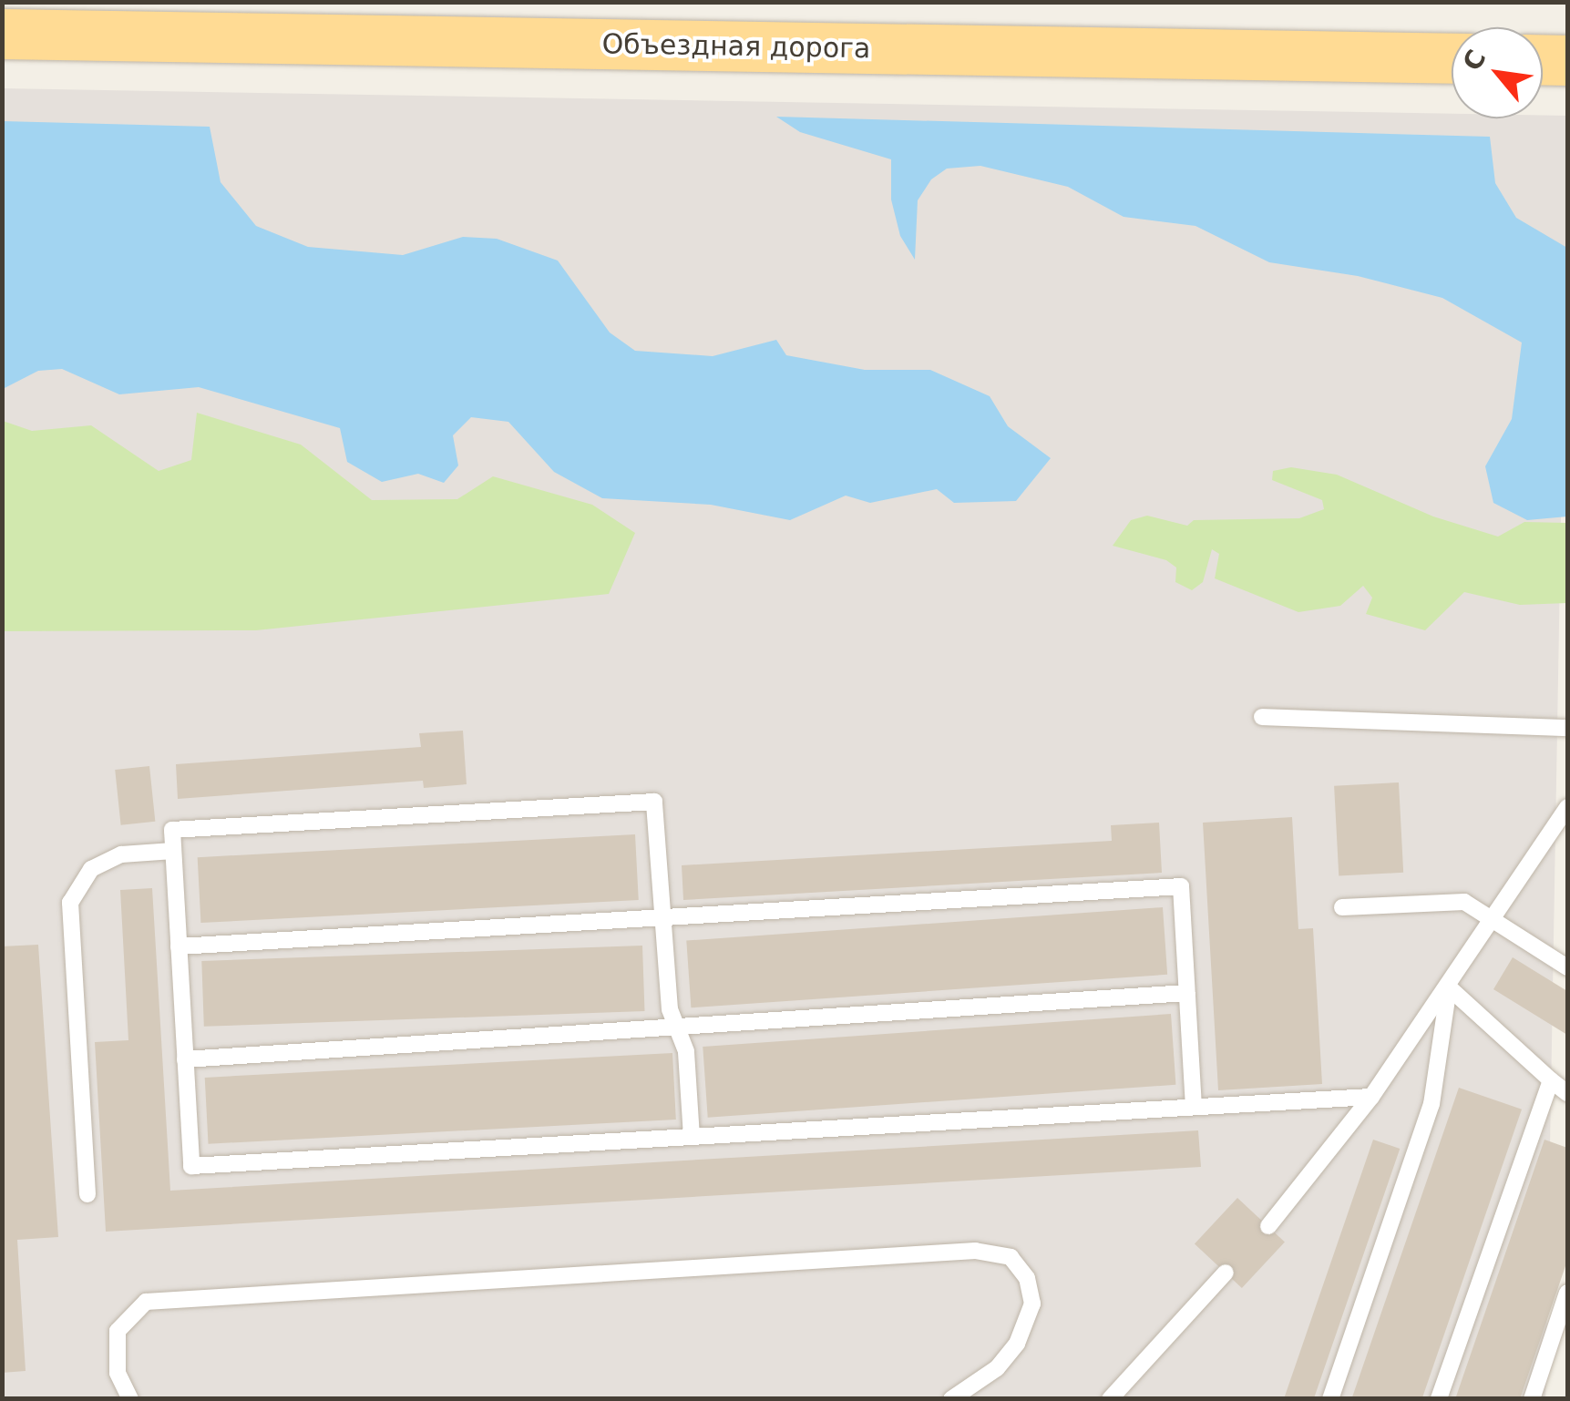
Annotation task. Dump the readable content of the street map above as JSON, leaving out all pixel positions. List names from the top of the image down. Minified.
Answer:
{"streets":{"main road":["Объездная дорога"]},"north":"top left"}
